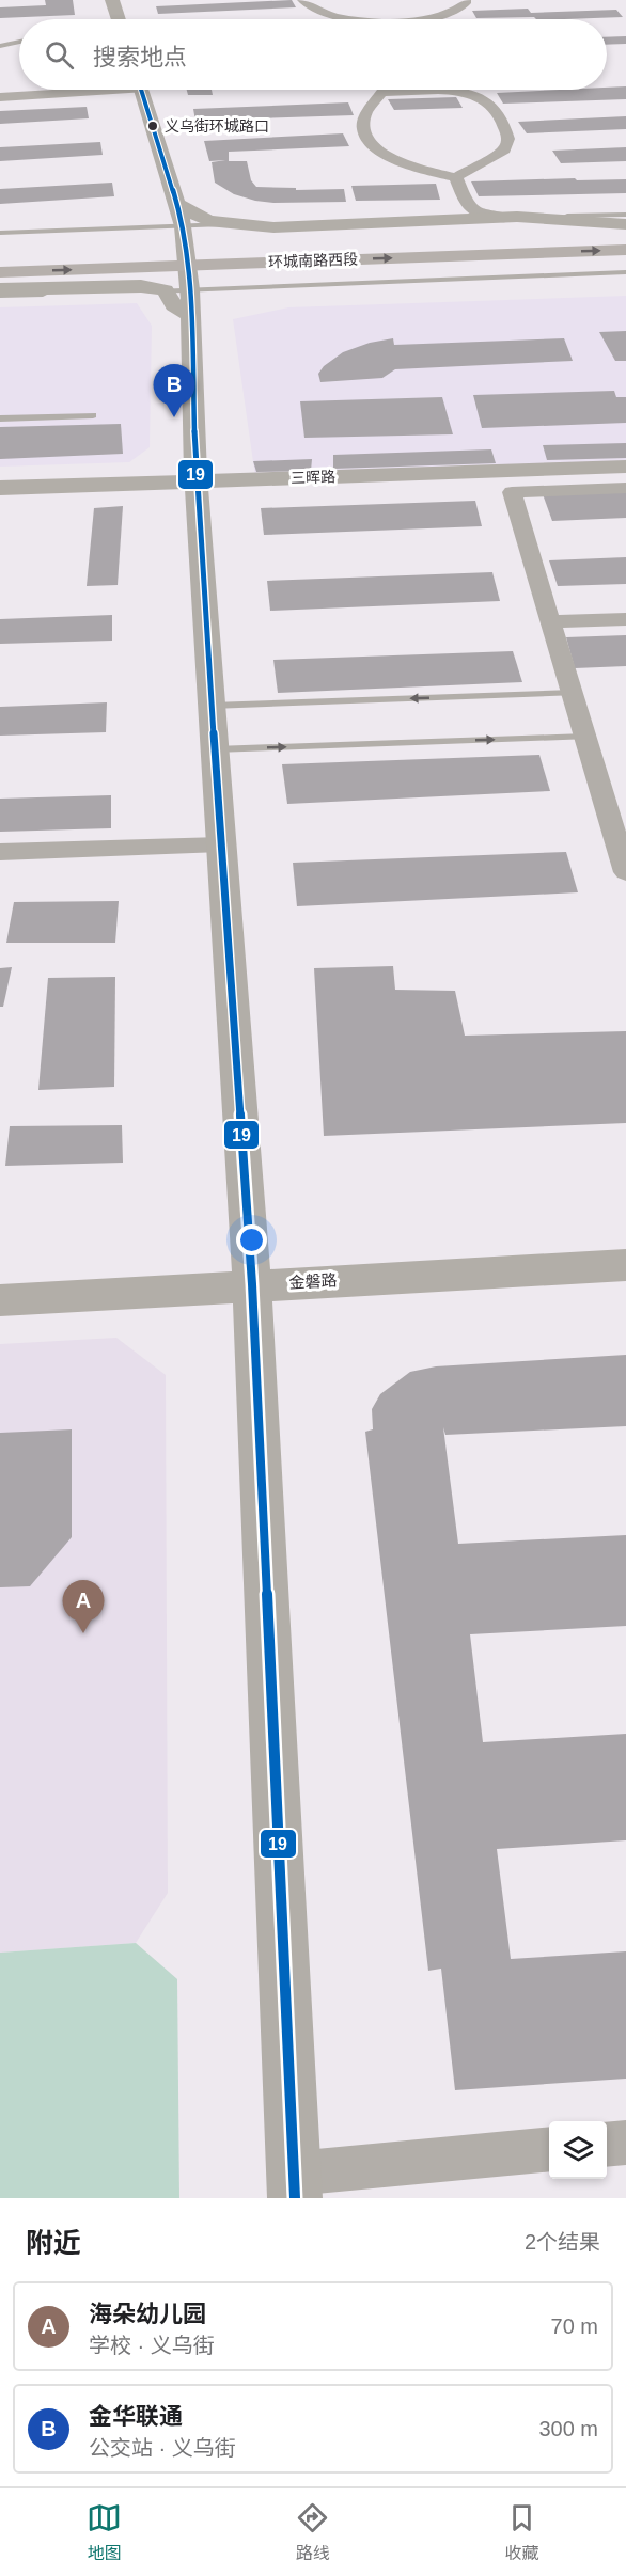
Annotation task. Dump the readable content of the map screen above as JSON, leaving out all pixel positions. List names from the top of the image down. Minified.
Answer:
{"streets":{"main road":["环城南路西段"],"street":["三晖路","金磐路"]},"places":["义乌街环城路口"],"lines":["transit line 19"],"page":{"search":"搜索地点","pins":["B","A"],"heading":["附近","2个结果"],"list":[{"mark":"A","name":"海朵幼儿园","note":"学校 · 义乌街","value":"70 m"},{"mark":"B","name":"金华联通","note":"公交站 · 义乌街","value":"300 m"}],"nav":["地图","路线","收藏"]}}
